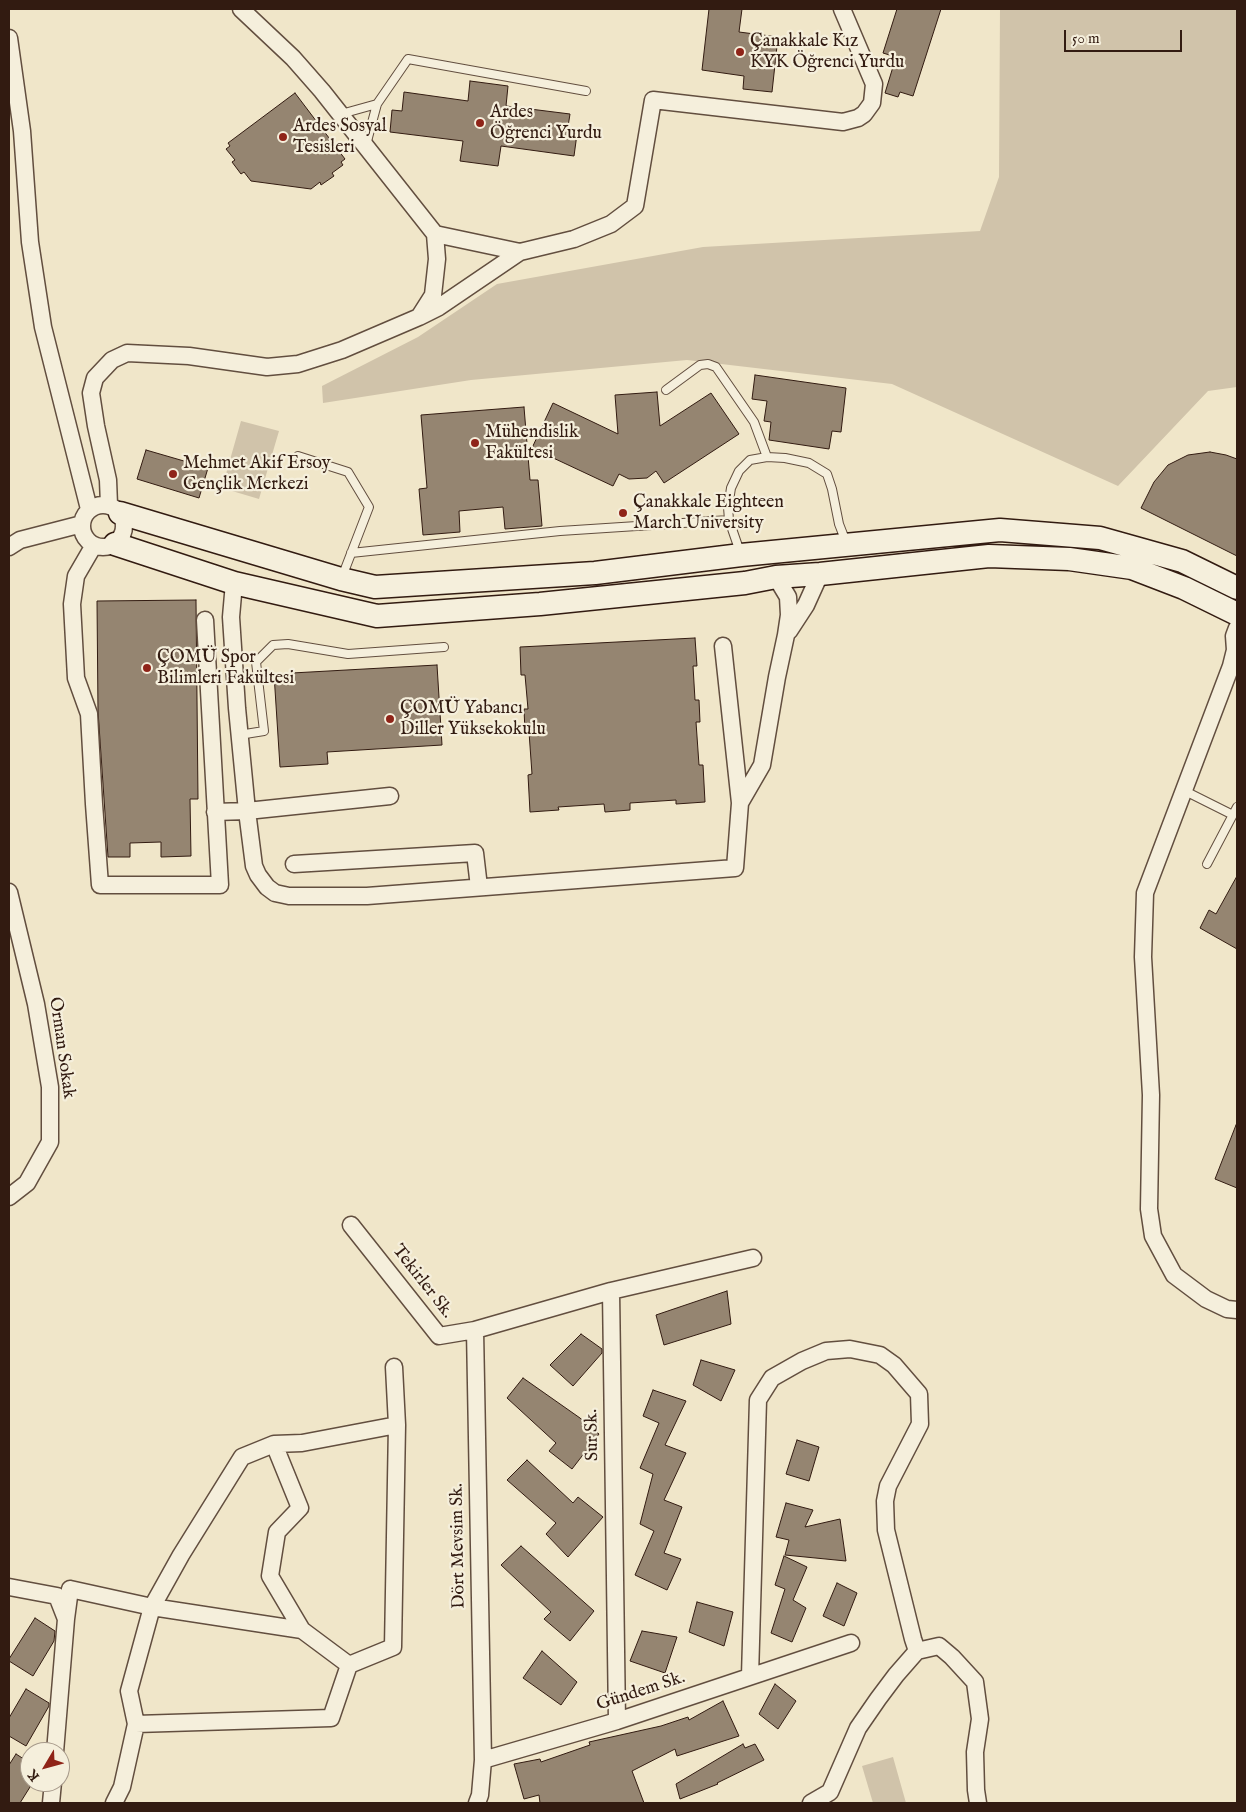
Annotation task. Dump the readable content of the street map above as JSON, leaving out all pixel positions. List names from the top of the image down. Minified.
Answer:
{"streets":{"street":["Orman Sokak","Tekirler Sk.","Sur Sk.","Dört Mevsim Sk.","Gündem Sk."]},"crossings":[["Tekirler Sk.","Dört Mevsim Sk."],["Sur Sk.","Gündem Sk."],["Dört Mevsim Sk.","Gündem Sk."]],"places":["Çanakkale Kız KYK Öğrenci Yurdu","Ardes Öğrenci Yurdu","Ardes Sosyal Tesisleri","Mühendislik Fakültesi","Mehmet Akif Ersoy Gençlik Merkezi","Çanakkale Eighteen March University","ÇOMÜ Spor Bilimleri Fakültesi","ÇOMÜ Yabancı Diller Yüksekokulu"],"scale_bar":"50 m","north":"bottom left"}
